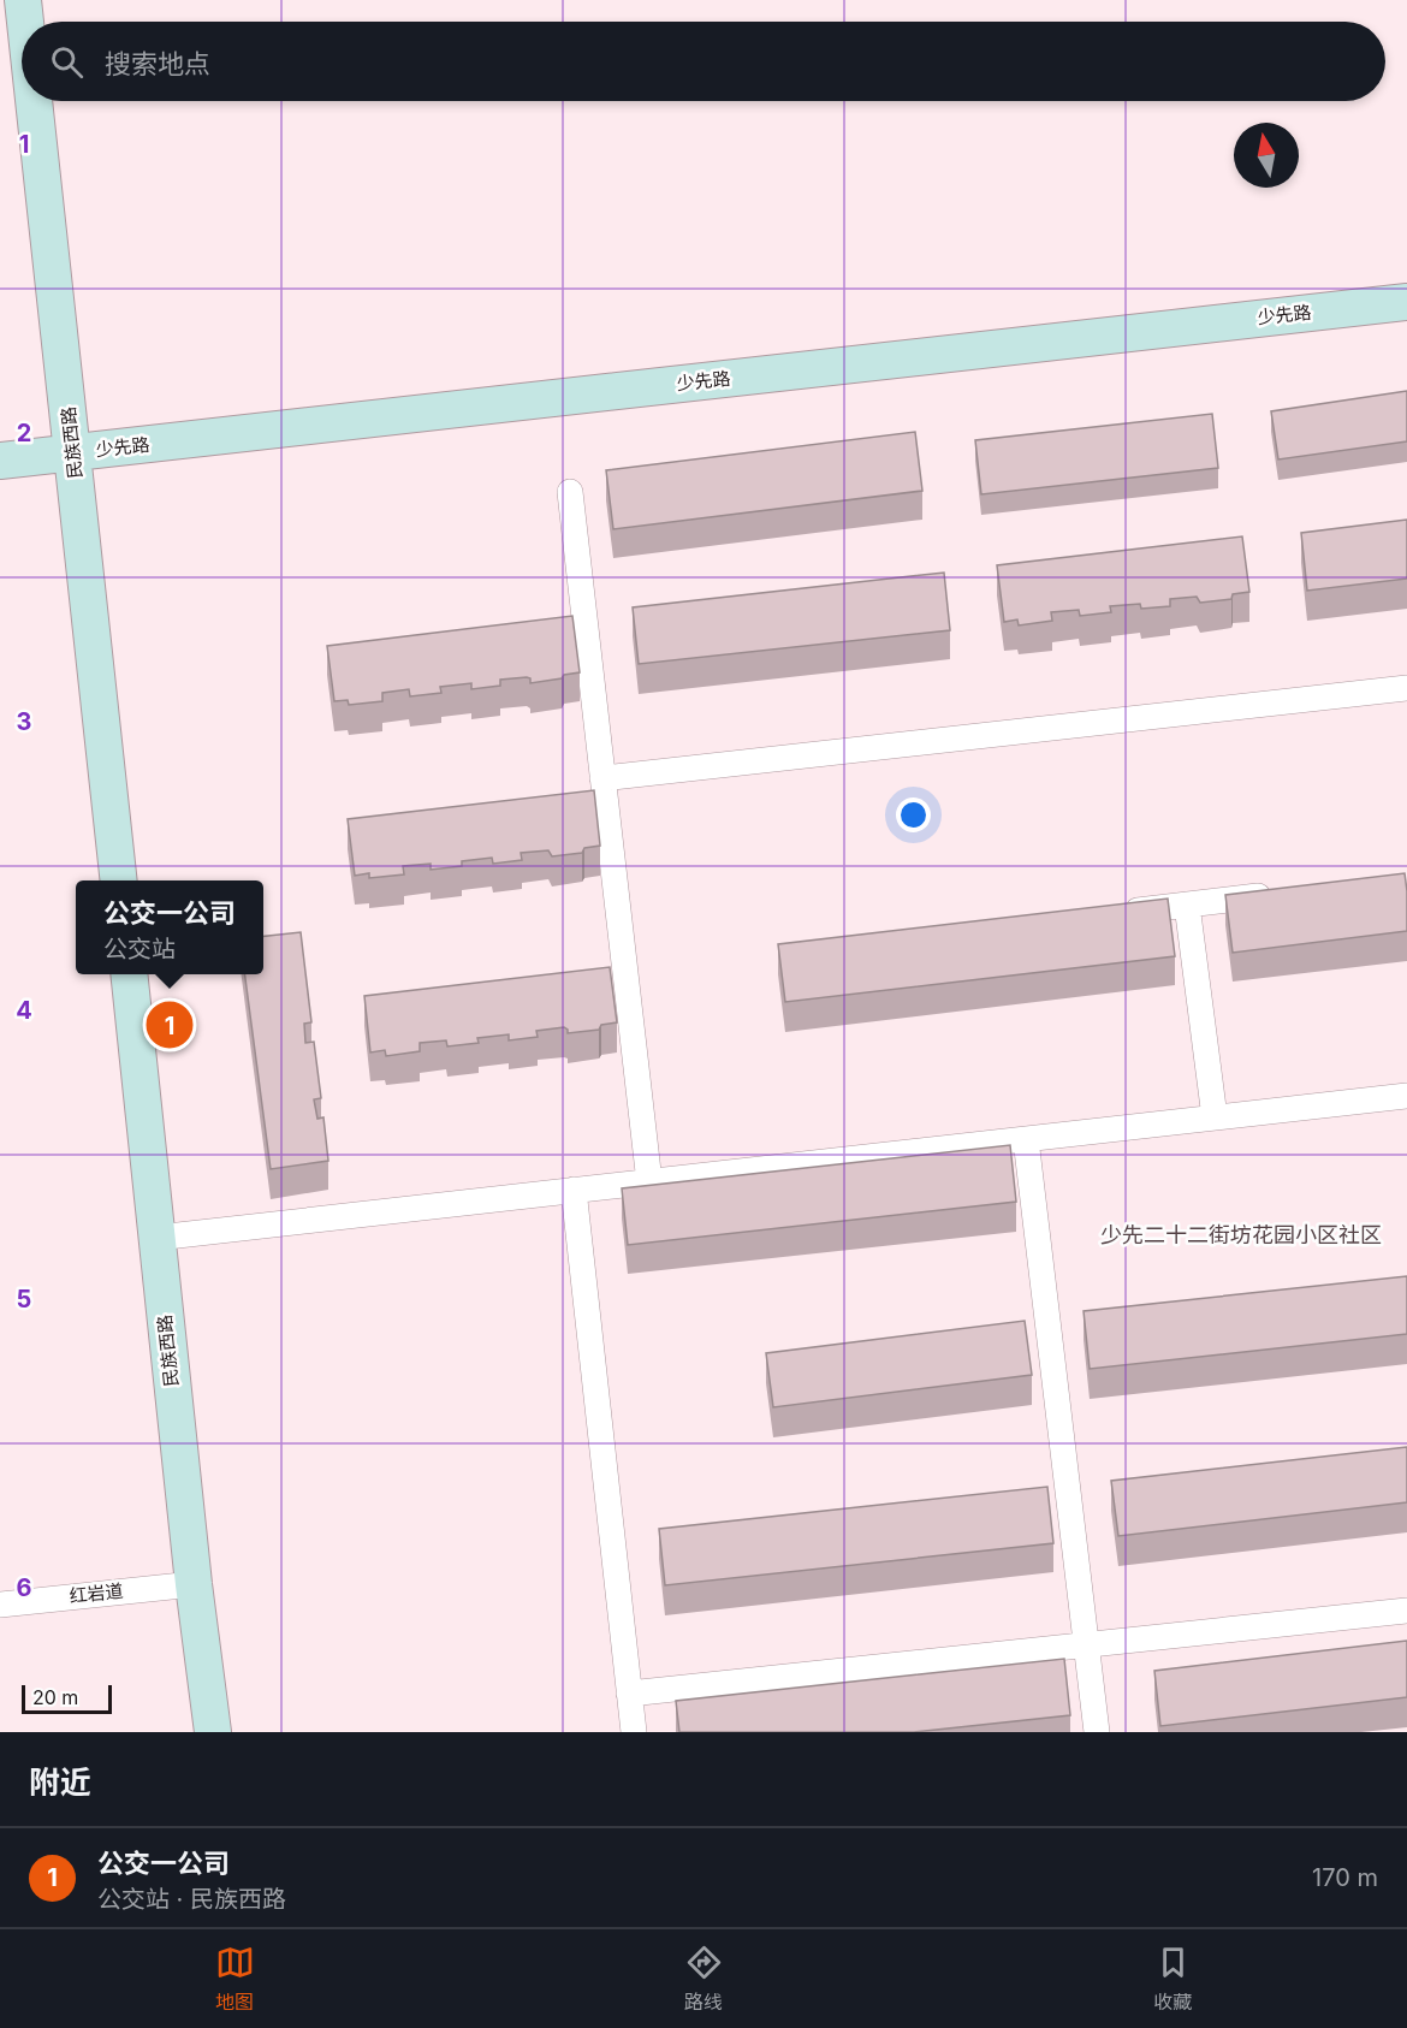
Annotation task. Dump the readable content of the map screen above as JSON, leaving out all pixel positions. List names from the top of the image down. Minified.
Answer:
{"streets":{"main road":["少先路","民族西路"],"street":["红岩道"]},"crossings":[["少先路","民族西路"],["民族西路","红岩道"]],"districts":["少先二十二街坊花园小区社区"],"scale_bar":"20 m","north":"top","page":{"search":"搜索地点","popup":["公交一公司","公交站"],"pins":"1","scale":"20 m","heading":"附近","list":[{"mark":"1","name":"公交一公司","note":"公交站 · 民族西路","value":"170 m"}],"nav":["地图","路线","收藏"]},"grid":{"rows":["1","2","3","4","5","6"]}}
